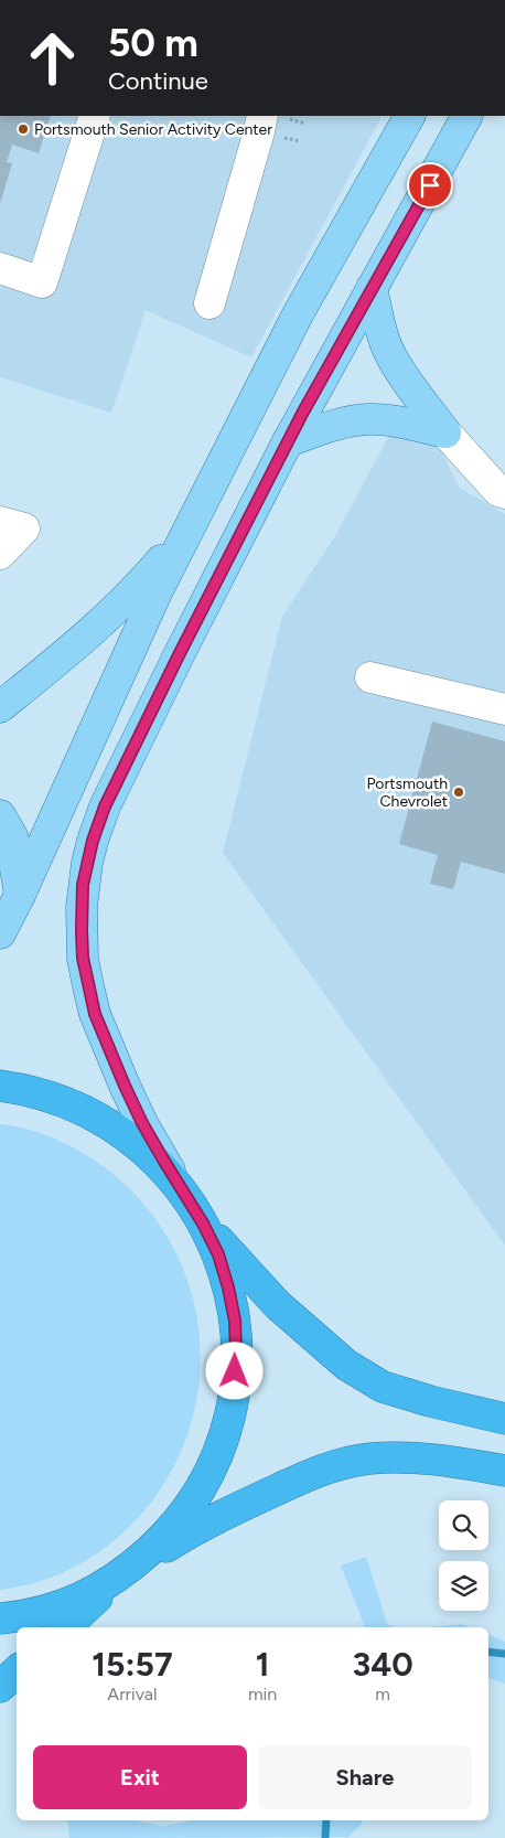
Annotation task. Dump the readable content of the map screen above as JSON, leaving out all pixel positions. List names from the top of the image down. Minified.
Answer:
{"places":["Portsmouth Senior Activity Center","Portsmouth Chevrolet"],"page":{"turn":["50 m","Continue"],"eta":["15:57","Arrival","1","min","340","m"],"buttons":["Exit","Share"]}}
